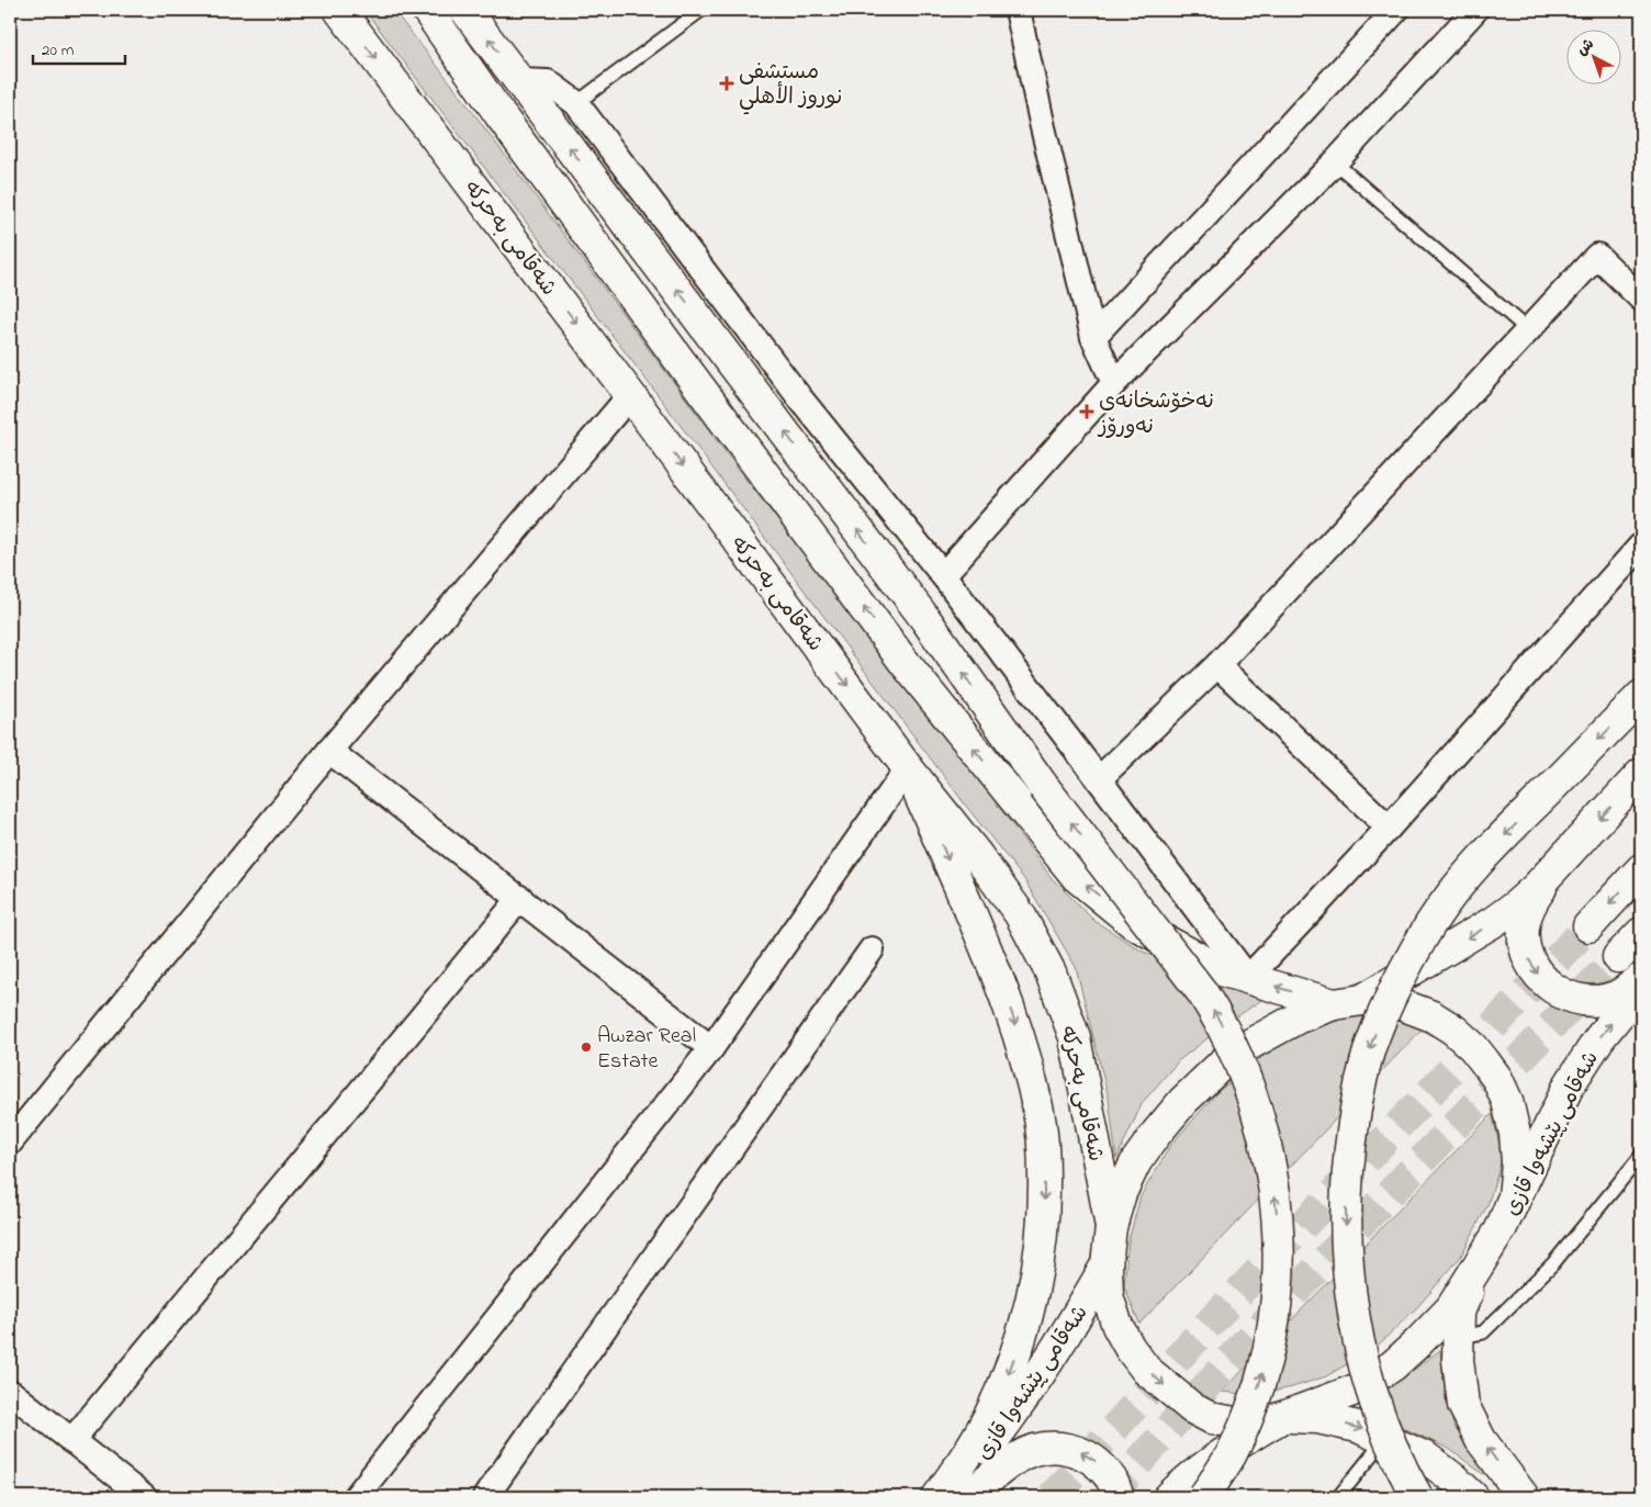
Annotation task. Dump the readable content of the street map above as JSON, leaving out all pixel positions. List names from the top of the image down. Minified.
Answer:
{"streets":{"main road":["شەقامی بەحرکە","شەقامی پێشەوا قازی"]},"crossings":[["شەقامی بەحرکە","شەقامی پێشەوا قازی"]],"places":{"health":["مستشفى نوروز الأهلي","نەخۆشخانەی نەورۆز"],"other":["Awzar Real Estate"]},"scale_bar":"20 m","north":"top left"}
